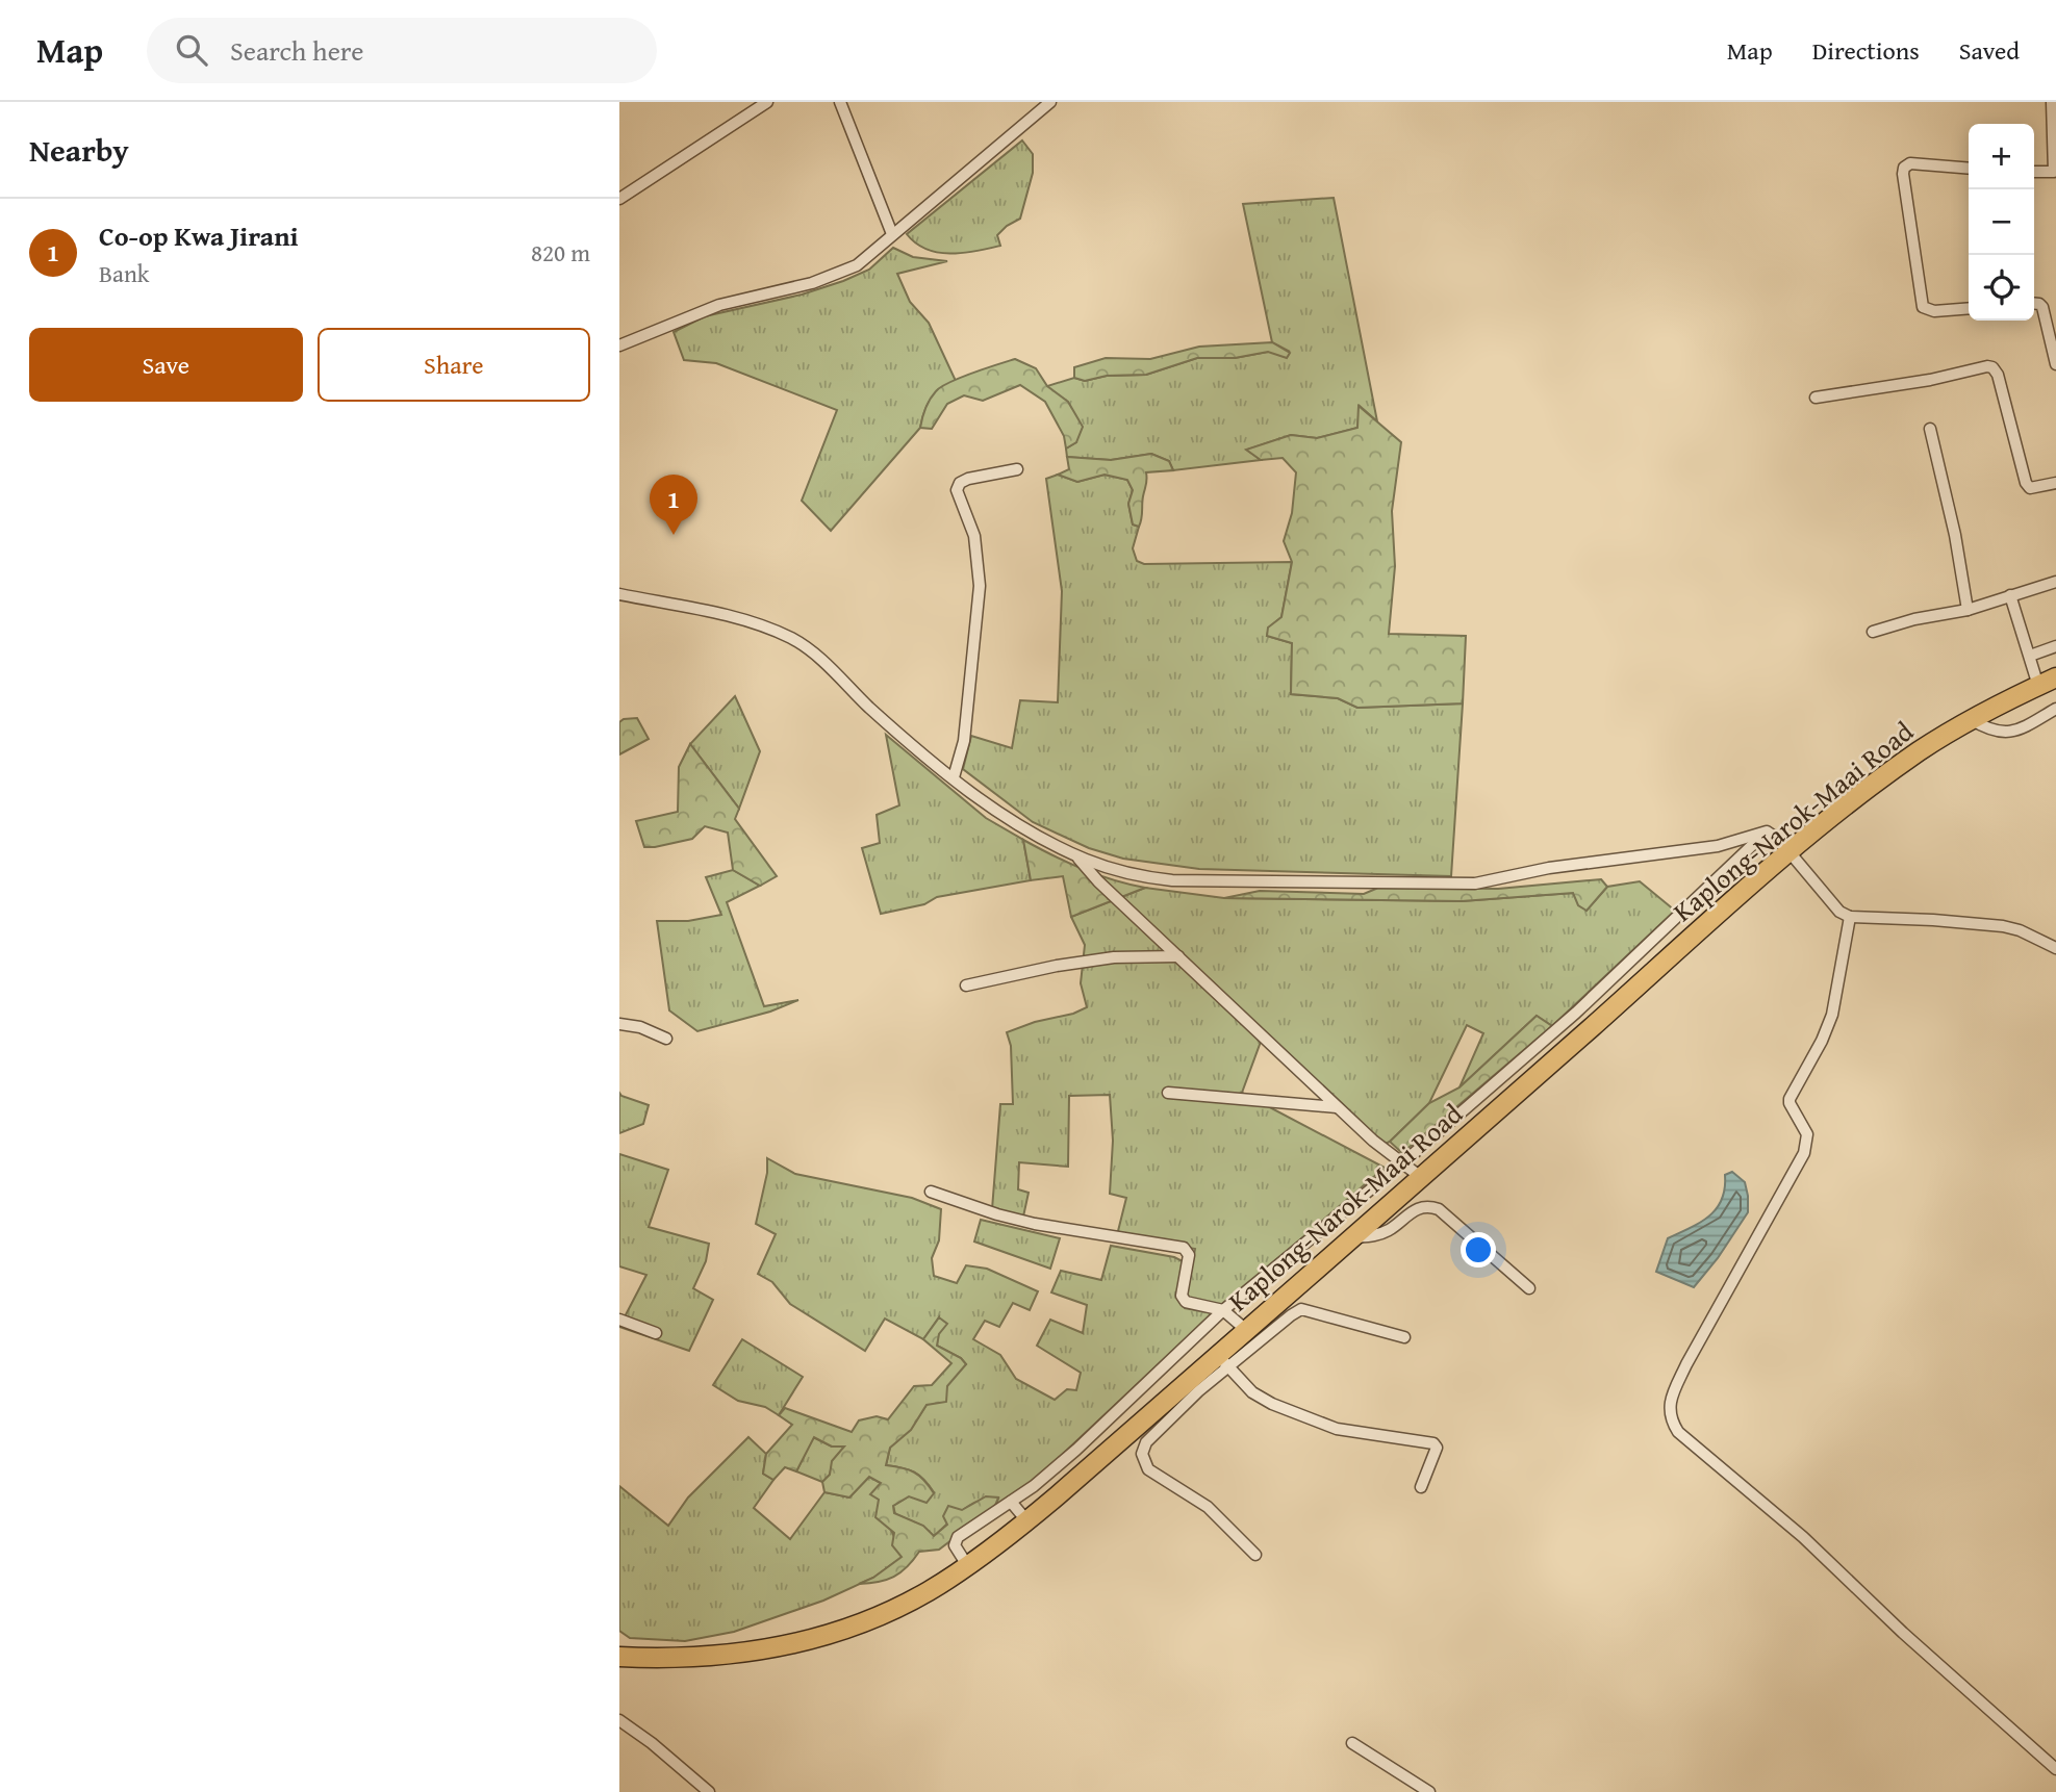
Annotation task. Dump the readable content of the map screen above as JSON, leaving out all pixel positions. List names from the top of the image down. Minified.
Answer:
{"streets":{"highway":["Kaplong-Narok-Maai Road"]},"page":{"header":"Map","search":"Search here","nav":["Map","Directions","Saved"],"heading":"Nearby","map_buttons":["+","−"],"list":[{"mark":"1","name":"Co-op Kwa Jirani","note":"Bank","value":"820 m"}],"buttons":["Save","Share"],"pins":"1"}}
